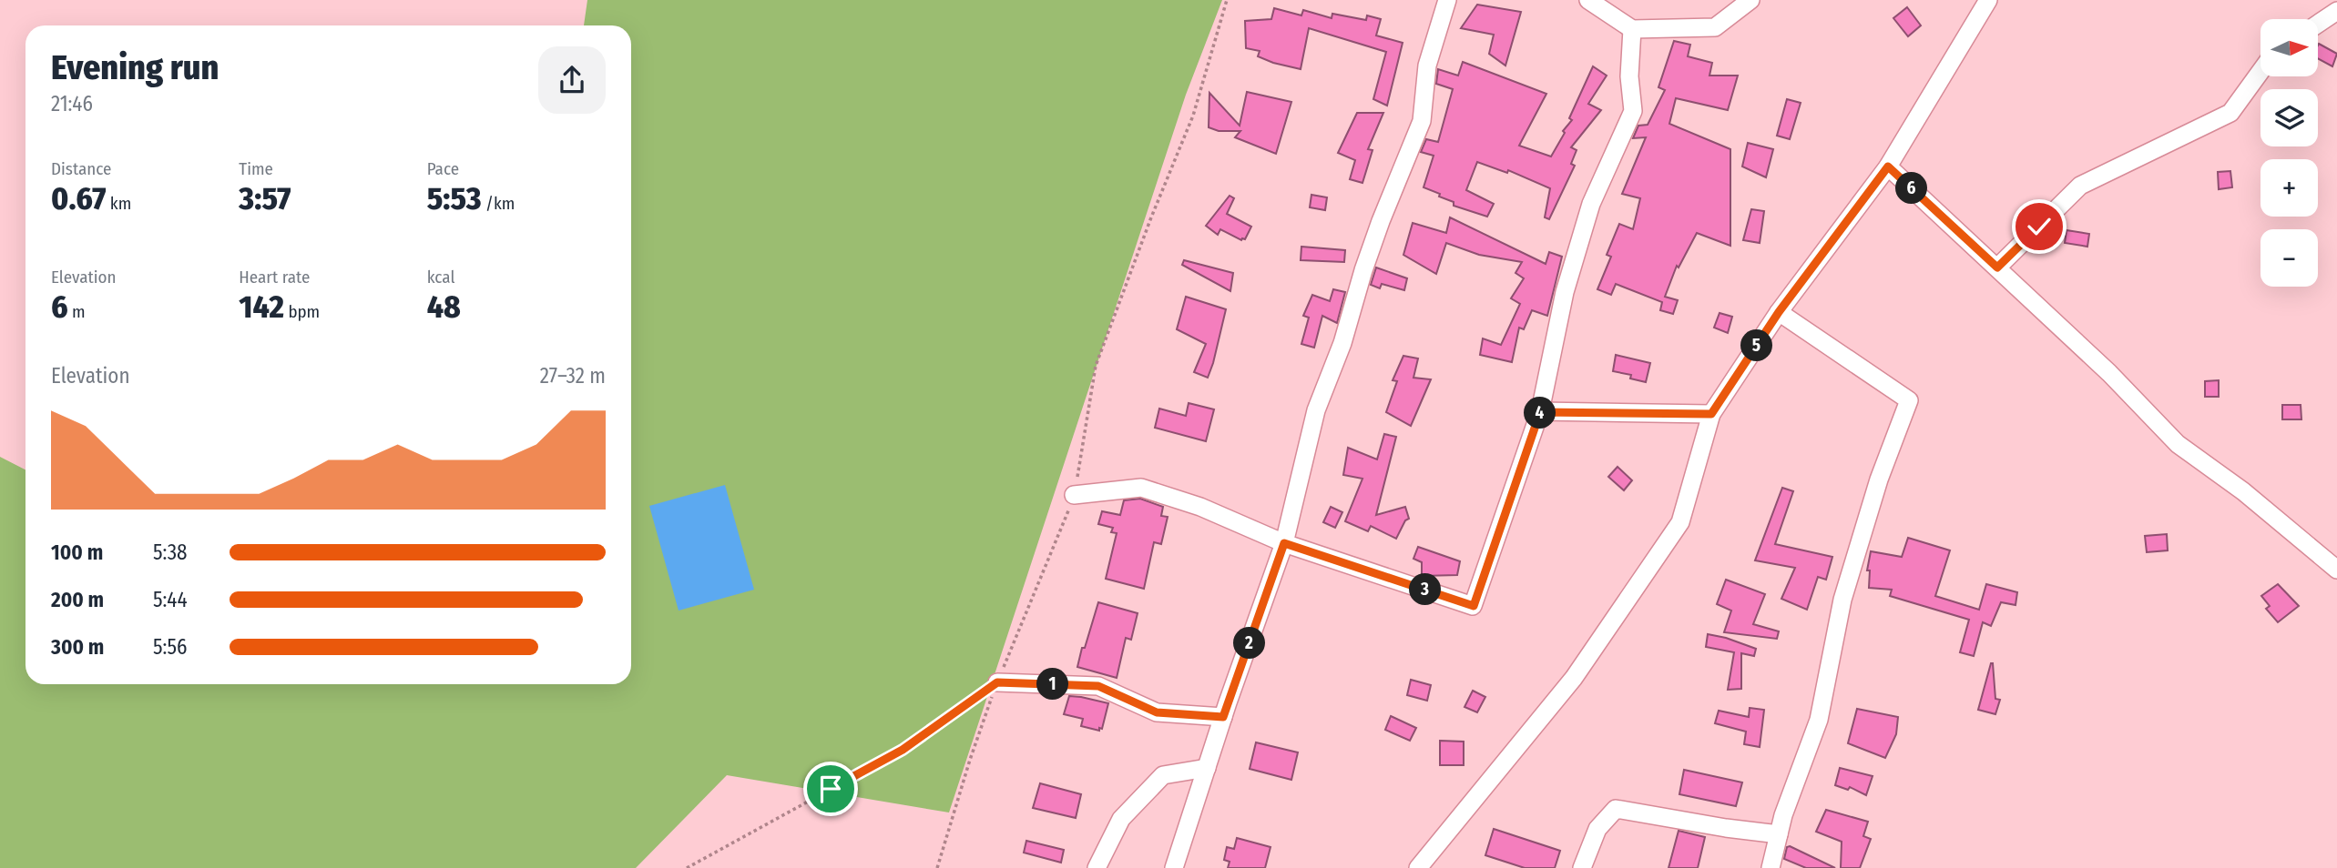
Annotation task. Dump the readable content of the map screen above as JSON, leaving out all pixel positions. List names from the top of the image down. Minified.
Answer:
{"north":"right","page":{"map_buttons":["+","−"],"heading":["Evening run","21:46"],"stats":[["Distance","0.67 km"],["Time","3:57"],["Pace","5:53 /km"],["Elevation","6 m"],["Heart rate","142 bpm"],["kcal","48"]],"pins":["6","5","4","3","2","1"],"chart":["Elevation","27–32 m"],"list":[{"name":"100 m","note":"5:38"},{"name":"200 m","note":"5:44"},{"name":"300 m","note":"5:56"}]}}
